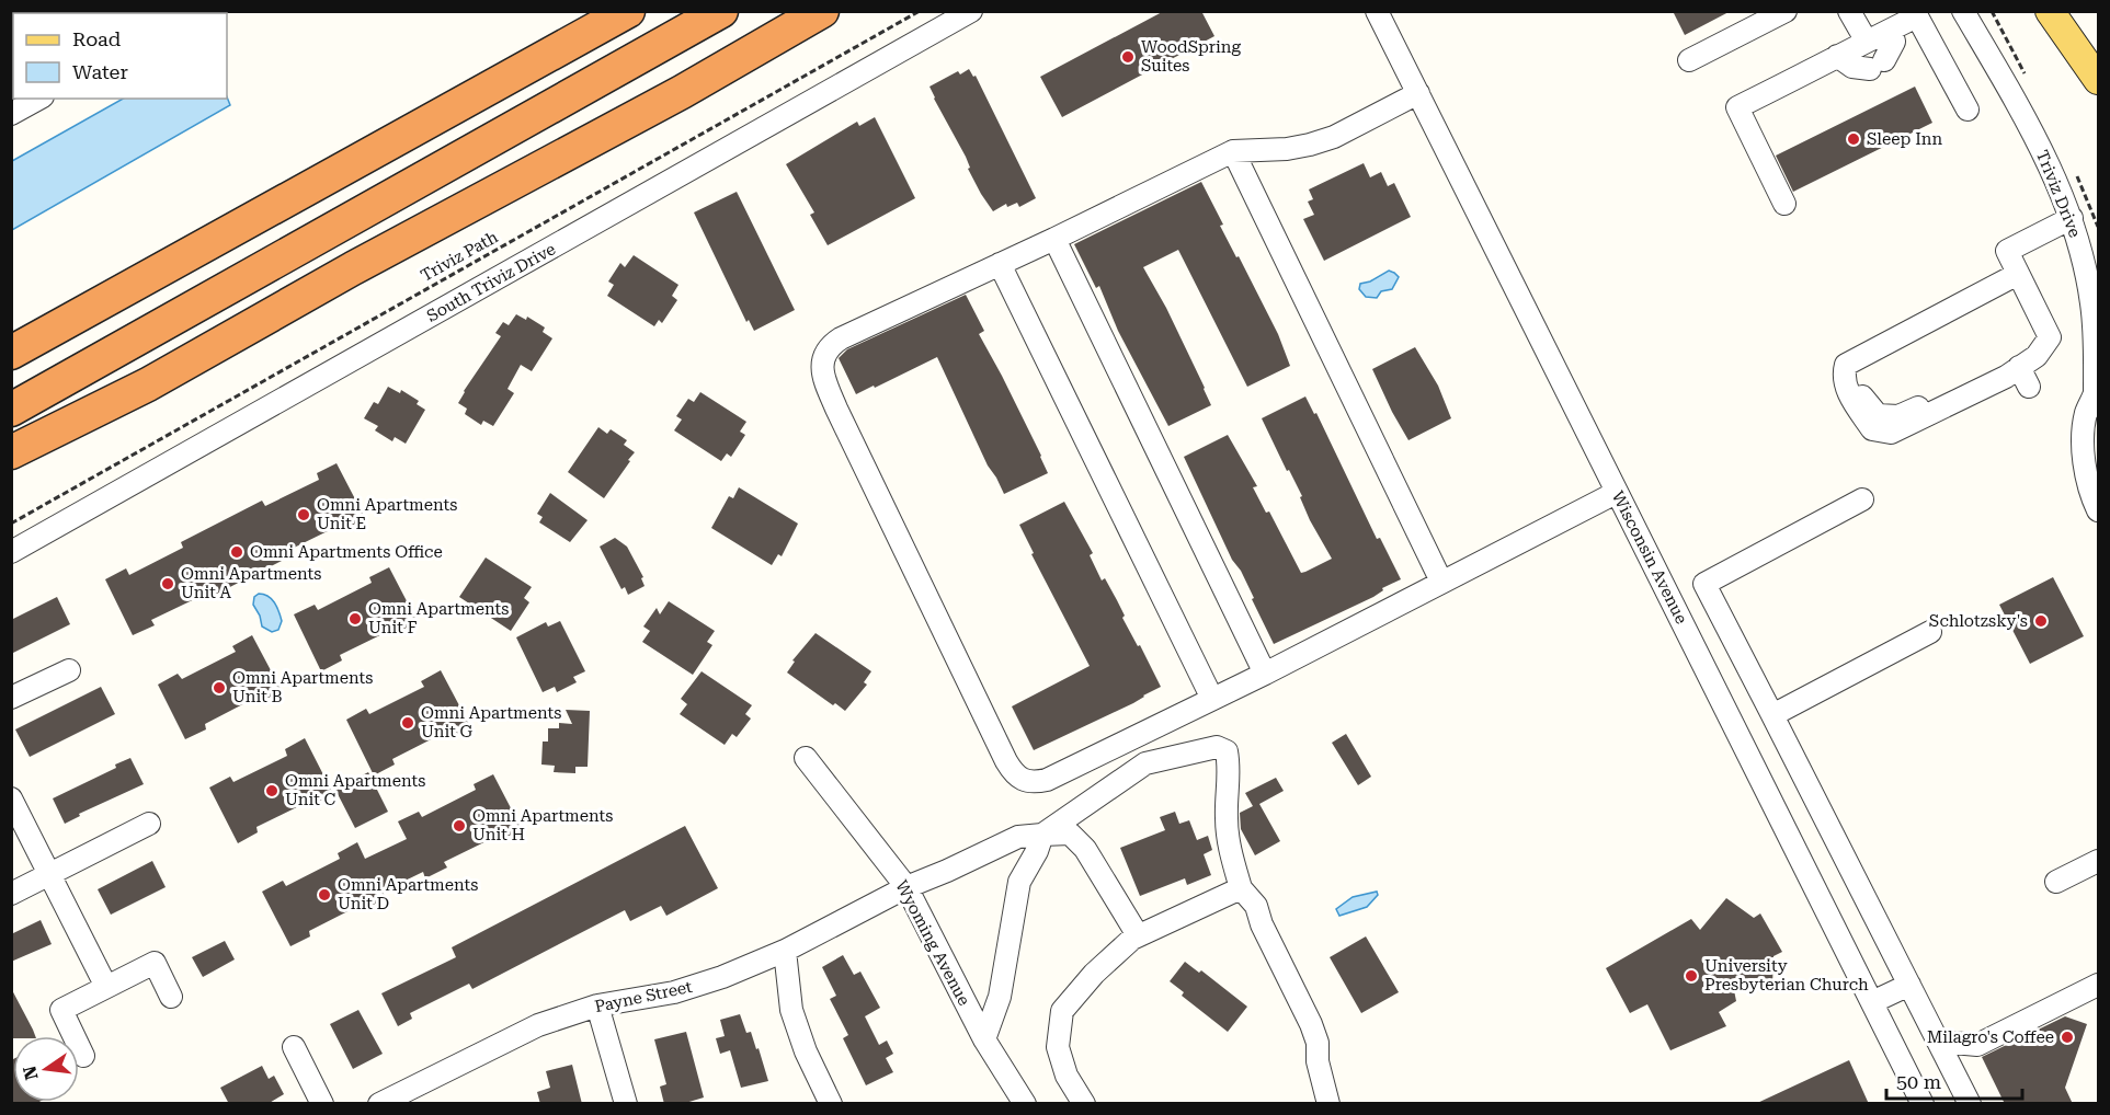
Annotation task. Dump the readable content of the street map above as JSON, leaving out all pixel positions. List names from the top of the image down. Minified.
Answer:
{"streets":{"street":["Triviz Drive","South Triviz Drive","Wisconsin Avenue","Wyoming Avenue","Payne Street"],"path":["Triviz Path"]},"crossings":[["Wyoming Avenue","Payne Street"]],"places":["WoodSpring Suites","Sleep Inn","Omni Apartments Unit E","Omni Apartments Office","Omni Apartments Unit A","Omni Apartments Unit F","Schlotzsky's","Omni Apartments Unit B","Omni Apartments Unit G","Omni Apartments Unit C","Omni Apartments Unit H","Omni Apartments Unit D","University Presbyterian Church","Milagro's Coffee"],"legend":["Road","Water"],"scale_bar":"50 m","north":"left"}
